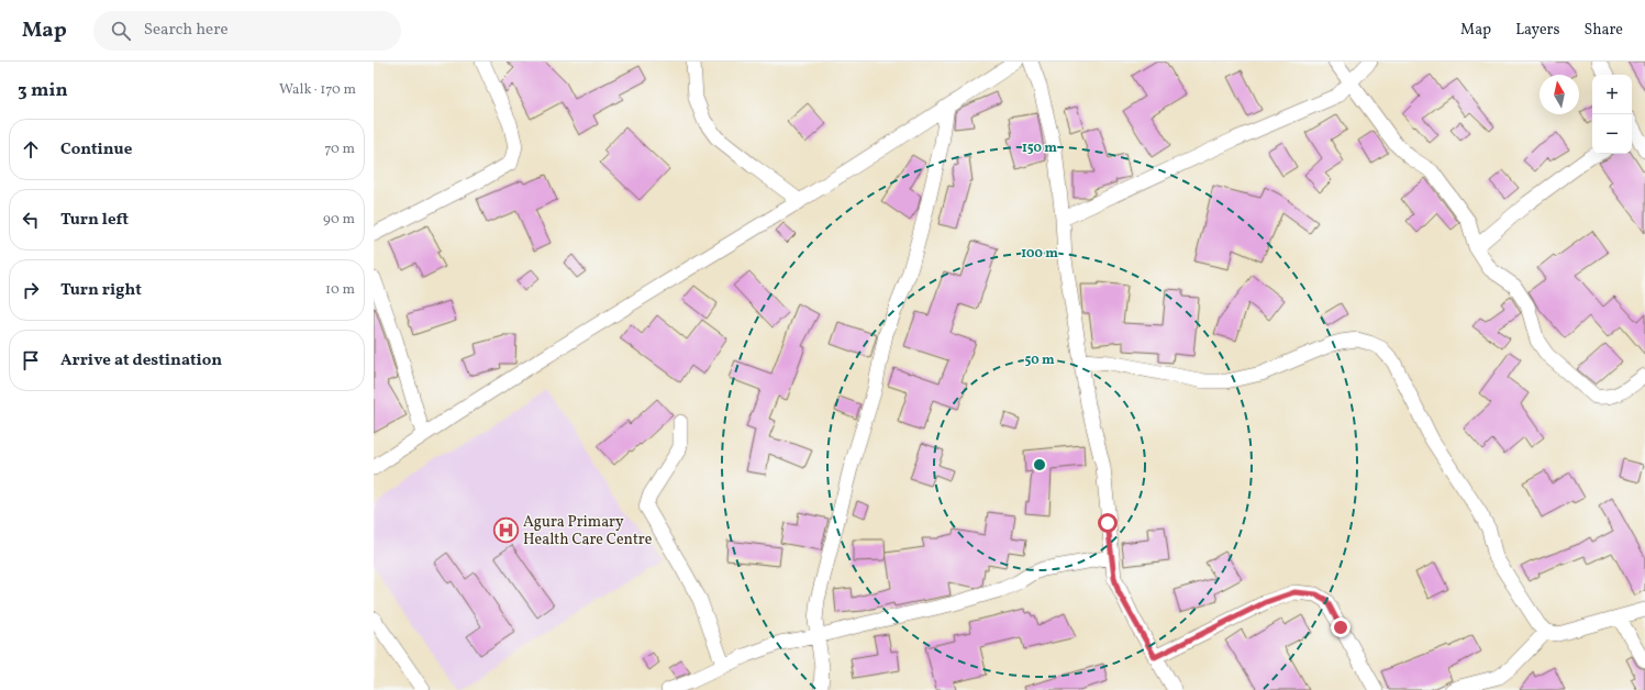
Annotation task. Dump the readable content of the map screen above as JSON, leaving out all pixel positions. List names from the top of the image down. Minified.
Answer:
{"places":{"hospital":["Agura Primary Health Care Centre"]},"north":"top","page":{"header":"Map","search":"Search here","nav":["Map","Layers","Share"],"heading":["3 min","Walk · 170 m"],"map_buttons":["+","−"],"list":[["Continue","70 m"],["Turn left","90 m"],["Turn right","10 m"],"Arrive at destination"]},"rings":["150 m","100 m","50 m"]}
